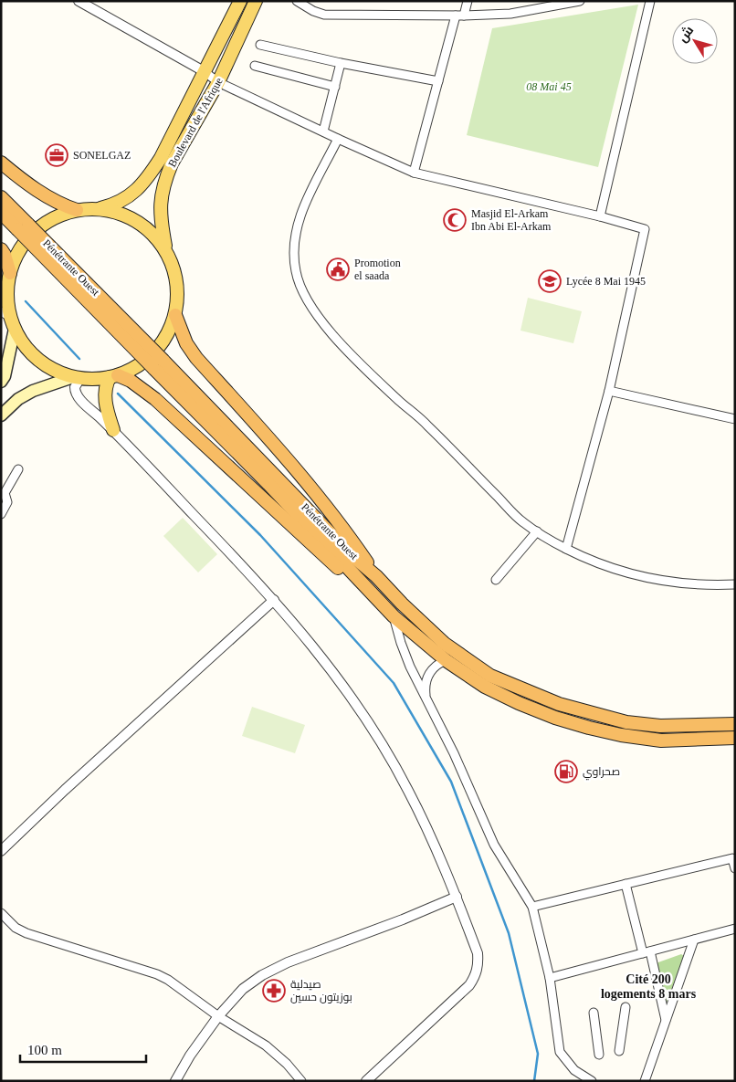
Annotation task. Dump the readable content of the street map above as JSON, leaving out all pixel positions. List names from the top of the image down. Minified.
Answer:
{"streets":{"highway":["Pénétrante Ouest"],"main road":["Boulevard de l'Afrique"]},"districts":["Cité 200 logements 8 mars"],"parks":["08 Mai 45"],"places":{"office":["SONELGAZ"],"mosque":["Masjid El-Arkam Ibn Abi El-Arkam"],"public building":["Promotion el saada"],"school or university":["Lycée 8 Mai 1945"],"fuel station":["صحراوي"],"pharmacy":["صيدلية بوزيتون حسين"]},"scale_bar":"100 m","north":"top left"}
